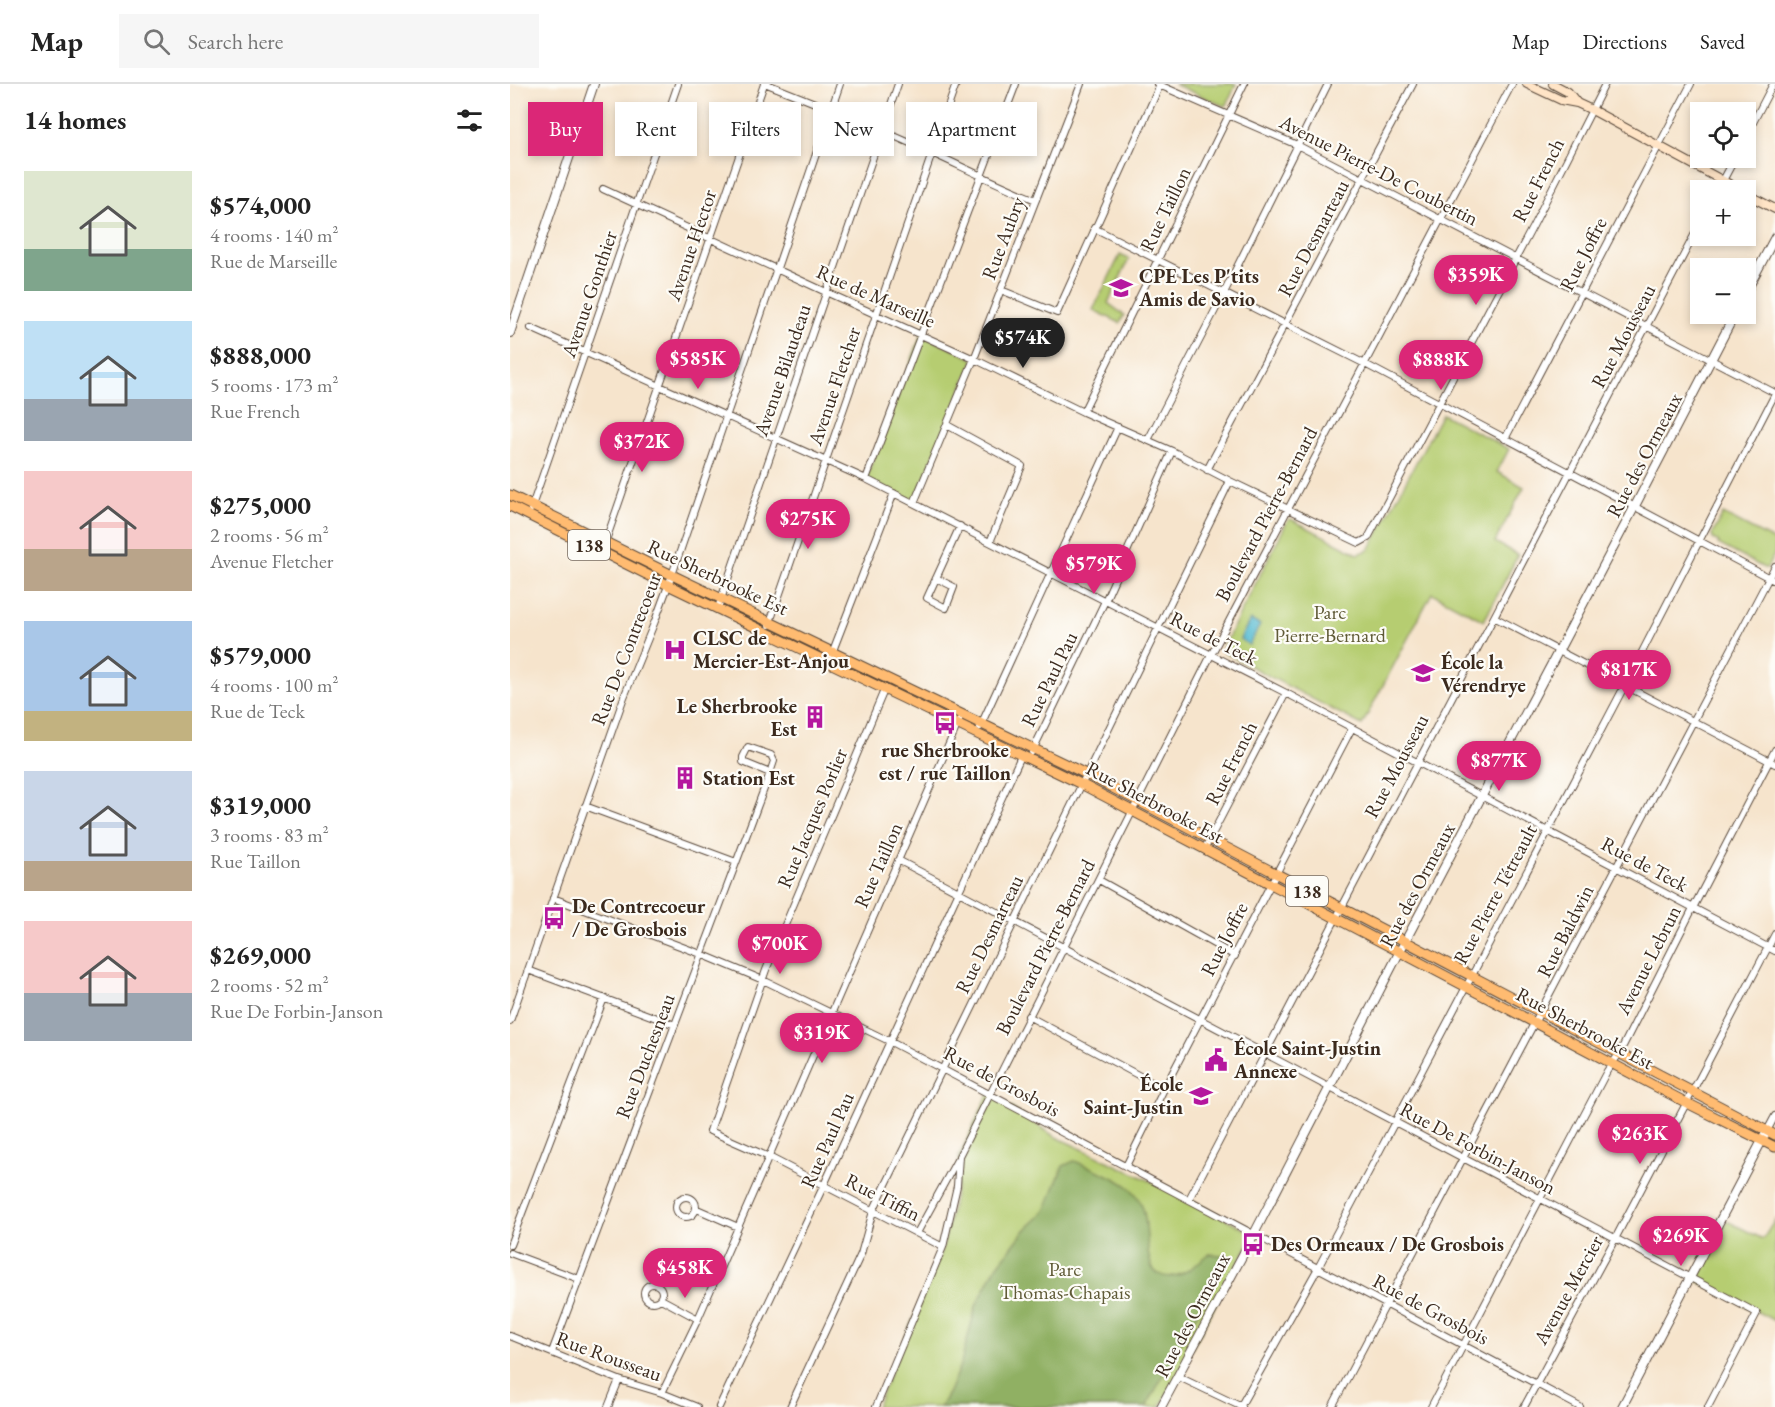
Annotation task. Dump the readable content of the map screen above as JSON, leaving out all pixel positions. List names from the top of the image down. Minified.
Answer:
{"streets":{"main road":["138","Rue Sherbrooke Est"],"street":["Avenue Pierre-De Coubertin","Rue French","Rue Taillon","Rue Aubry","Rue Desmarteau","Avenue Hector","Rue Joffre","Avenue Gonthier","Rue de Marseille","Rue Mousseau","Avenue Bilaudeau","Avenue Fletcher","Rue des Ormeaux","Boulevard Pierre-Bernard","Rue de Teck","Rue De Contrecoeur","Rue Paul Pau","Rue Jacques Porlier","Rue Pierre Tétreault","Rue Baldwin","Avenue Lebrun","Rue Duchesneau","Rue de Grosbois","Rue De Forbin-Janson","Rue Tiffin","Avenue Mercier","Rue Rousseau"]},"crossings":[["Avenue Pierre-De Coubertin","Rue French"],["Avenue Pierre-De Coubertin","Rue Taillon"],["Avenue Pierre-De Coubertin","Rue Desmarteau"],["Avenue Pierre-De Coubertin","Rue Joffre"],["Avenue Pierre-De Coubertin","Rue Mousseau"],["Avenue Pierre-De Coubertin","Rue des Ormeaux"],["Avenue Pierre-De Coubertin","Boulevard Pierre-Bernard"],["Avenue Pierre-De Coubertin","Rue Pierre Tétreault"],["Rue French","Rue de Marseille"],["Rue French","Rue Sherbrooke Est"],["Rue French","Rue de Teck"],["Rue Taillon","Rue de Marseille"],["Rue Taillon","Rue Sherbrooke Est"],["Rue Taillon","Rue de Grosbois"],["Rue Taillon","Rue De Forbin-Janson"],["Rue Taillon","Rue Tiffin"],["Rue Taillon","Rue Rousseau"],["Rue Aubry","Rue de Marseille"],["Rue Aubry","Rue de Teck"],["Rue Desmarteau","Rue de Marseille"],["Rue Desmarteau","Rue Sherbrooke Est"],["Rue Desmarteau","Rue de Teck"],["Rue Desmarteau","Rue de Grosbois"],["Rue Desmarteau","Rue De Forbin-Janson"],["Rue Desmarteau","Rue Tiffin"],["Avenue Hector","Rue de Marseille"],["Avenue Hector","Rue Sherbrooke Est"],["Avenue Hector","Rue de Teck"],["Rue Joffre","Rue Sherbrooke Est"],["Rue Joffre","Rue de Teck"],["Rue Joffre","Rue de Grosbois"],["Rue Joffre","Rue De Forbin-Janson"],["Avenue Gonthier","Rue de Marseille"],["Avenue Gonthier","Rue Sherbrooke Est"],["Avenue Gonthier","Rue de Teck"],["Rue de Marseille","Avenue Bilaudeau"],["Rue de Marseille","Avenue Fletcher"],["Rue de Marseille","Boulevard Pierre-Bernard"],["Rue de Marseille","Rue De Contrecoeur"],["Rue de Marseille","Rue Paul Pau"],["Rue Mousseau","Rue Sherbrooke Est"],["Rue Mousseau","Rue de Teck"],["Rue Mousseau","Rue de Grosbois"],["Rue Mousseau","Rue De Forbin-Janson"],["Avenue Bilaudeau","Rue Sherbrooke Est"],["Avenue Bilaudeau","Rue de Teck"],["Avenue Fletcher","Rue Sherbrooke Est"],["Avenue Fletcher","Rue de Teck"],["Rue des Ormeaux","Rue Sherbrooke Est"],["Rue des Ormeaux","Rue de Teck"],["Rue des Ormeaux","Rue de Grosbois"],["Rue des Ormeaux","Rue De Forbin-Janson"],["Boulevard Pierre-Bernard","Rue Sherbrooke Est"],["Boulevard Pierre-Bernard","Rue de Teck"],["Boulevard Pierre-Bernard","Rue de Grosbois"],["Boulevard Pierre-Bernard","Rue De Forbin-Janson"],["Boulevard Pierre-Bernard","Rue Tiffin"],["Rue Sherbrooke Est","Rue De Contrecoeur"],["Rue Sherbrooke Est","Rue Paul Pau"],["Rue Sherbrooke Est","Rue Jacques Porlier"],["Rue Sherbrooke Est","Rue Pierre Tétreault"],["Rue Sherbrooke Est","Rue Baldwin"],["Rue Sherbrooke Est","Avenue Lebrun"],["Rue Sherbrooke Est","Avenue Mercier"],["Rue de Teck","Rue De Contrecoeur"],["Rue de Teck","Rue Paul Pau"],["Rue de Teck","Rue Pierre Tétreault"],["Rue de Teck","Rue Baldwin"],["Rue de Teck","Avenue Lebrun"],["Rue de Teck","Avenue Mercier"],["Rue De Contrecoeur","Rue de Grosbois"],["Rue Paul Pau","Rue de Grosbois"],["Rue Paul Pau","Rue De Forbin-Janson"],["Rue Paul Pau","Rue Tiffin"],["Rue Jacques Porlier","Rue de Grosbois"],["Rue Jacques Porlier","Rue Tiffin"],["Rue Pierre Tétreault","Rue de Grosbois"],["Rue Pierre Tétreault","Rue De Forbin-Janson"],["Rue Baldwin","Rue de Grosbois"],["Rue Baldwin","Rue De Forbin-Janson"],["Avenue Lebrun","Rue de Grosbois"],["Avenue Lebrun","Rue De Forbin-Janson"],["Rue Duchesneau","Rue de Grosbois"],["Rue Duchesneau","Rue Rousseau"],["Rue de Grosbois","Avenue Mercier"],["Rue De Forbin-Janson","Avenue Mercier"]],"parks":["Parc Pierre-Bernard","Parc Thomas-Chapais"],"places":{"school or university":["CPE Les P'tits Amis de Savio","École la Vérendrye","École Saint-Justin"],"hospital":["CLSC de Mercier-Est-Anjou"],"building":["Le Sherbrooke Est","Station Est"],"bus stop":["rue Sherbrooke est / rue Taillon","De Contrecoeur / De Grosbois","Des Ormeaux / De Grosbois"],"public building":["École Saint-Justin Annexe"]},"page":{"header":"Map","search":"Search here","nav":["Map","Directions","Saved"],"heading":"14 homes","map_buttons":["+","−"],"chip":["Buy","Rent","Filters","New","Apartment"],"list":[{"name":"$574,000","note":"4 rooms · 140 m² · Rue de Marseille"},{"name":"$888,000","note":"5 rooms · 173 m² · Rue French"},{"name":"$275,000","note":"2 rooms · 56 m² · Avenue Fletcher"},{"name":"$579,000","note":"4 rooms · 100 m² · Rue de Teck"},{"name":"$319,000","note":"3 rooms · 83 m² · Rue Taillon"},{"name":"$269,000","note":"2 rooms · 52 m² · Rue De Forbin-Janson"}],"price":["$359K","$574K","$585K","$888K","$372K","$275K","$579K","$817K","$877K","$700K","$319K","$263K","$269K","$458K"]}}
